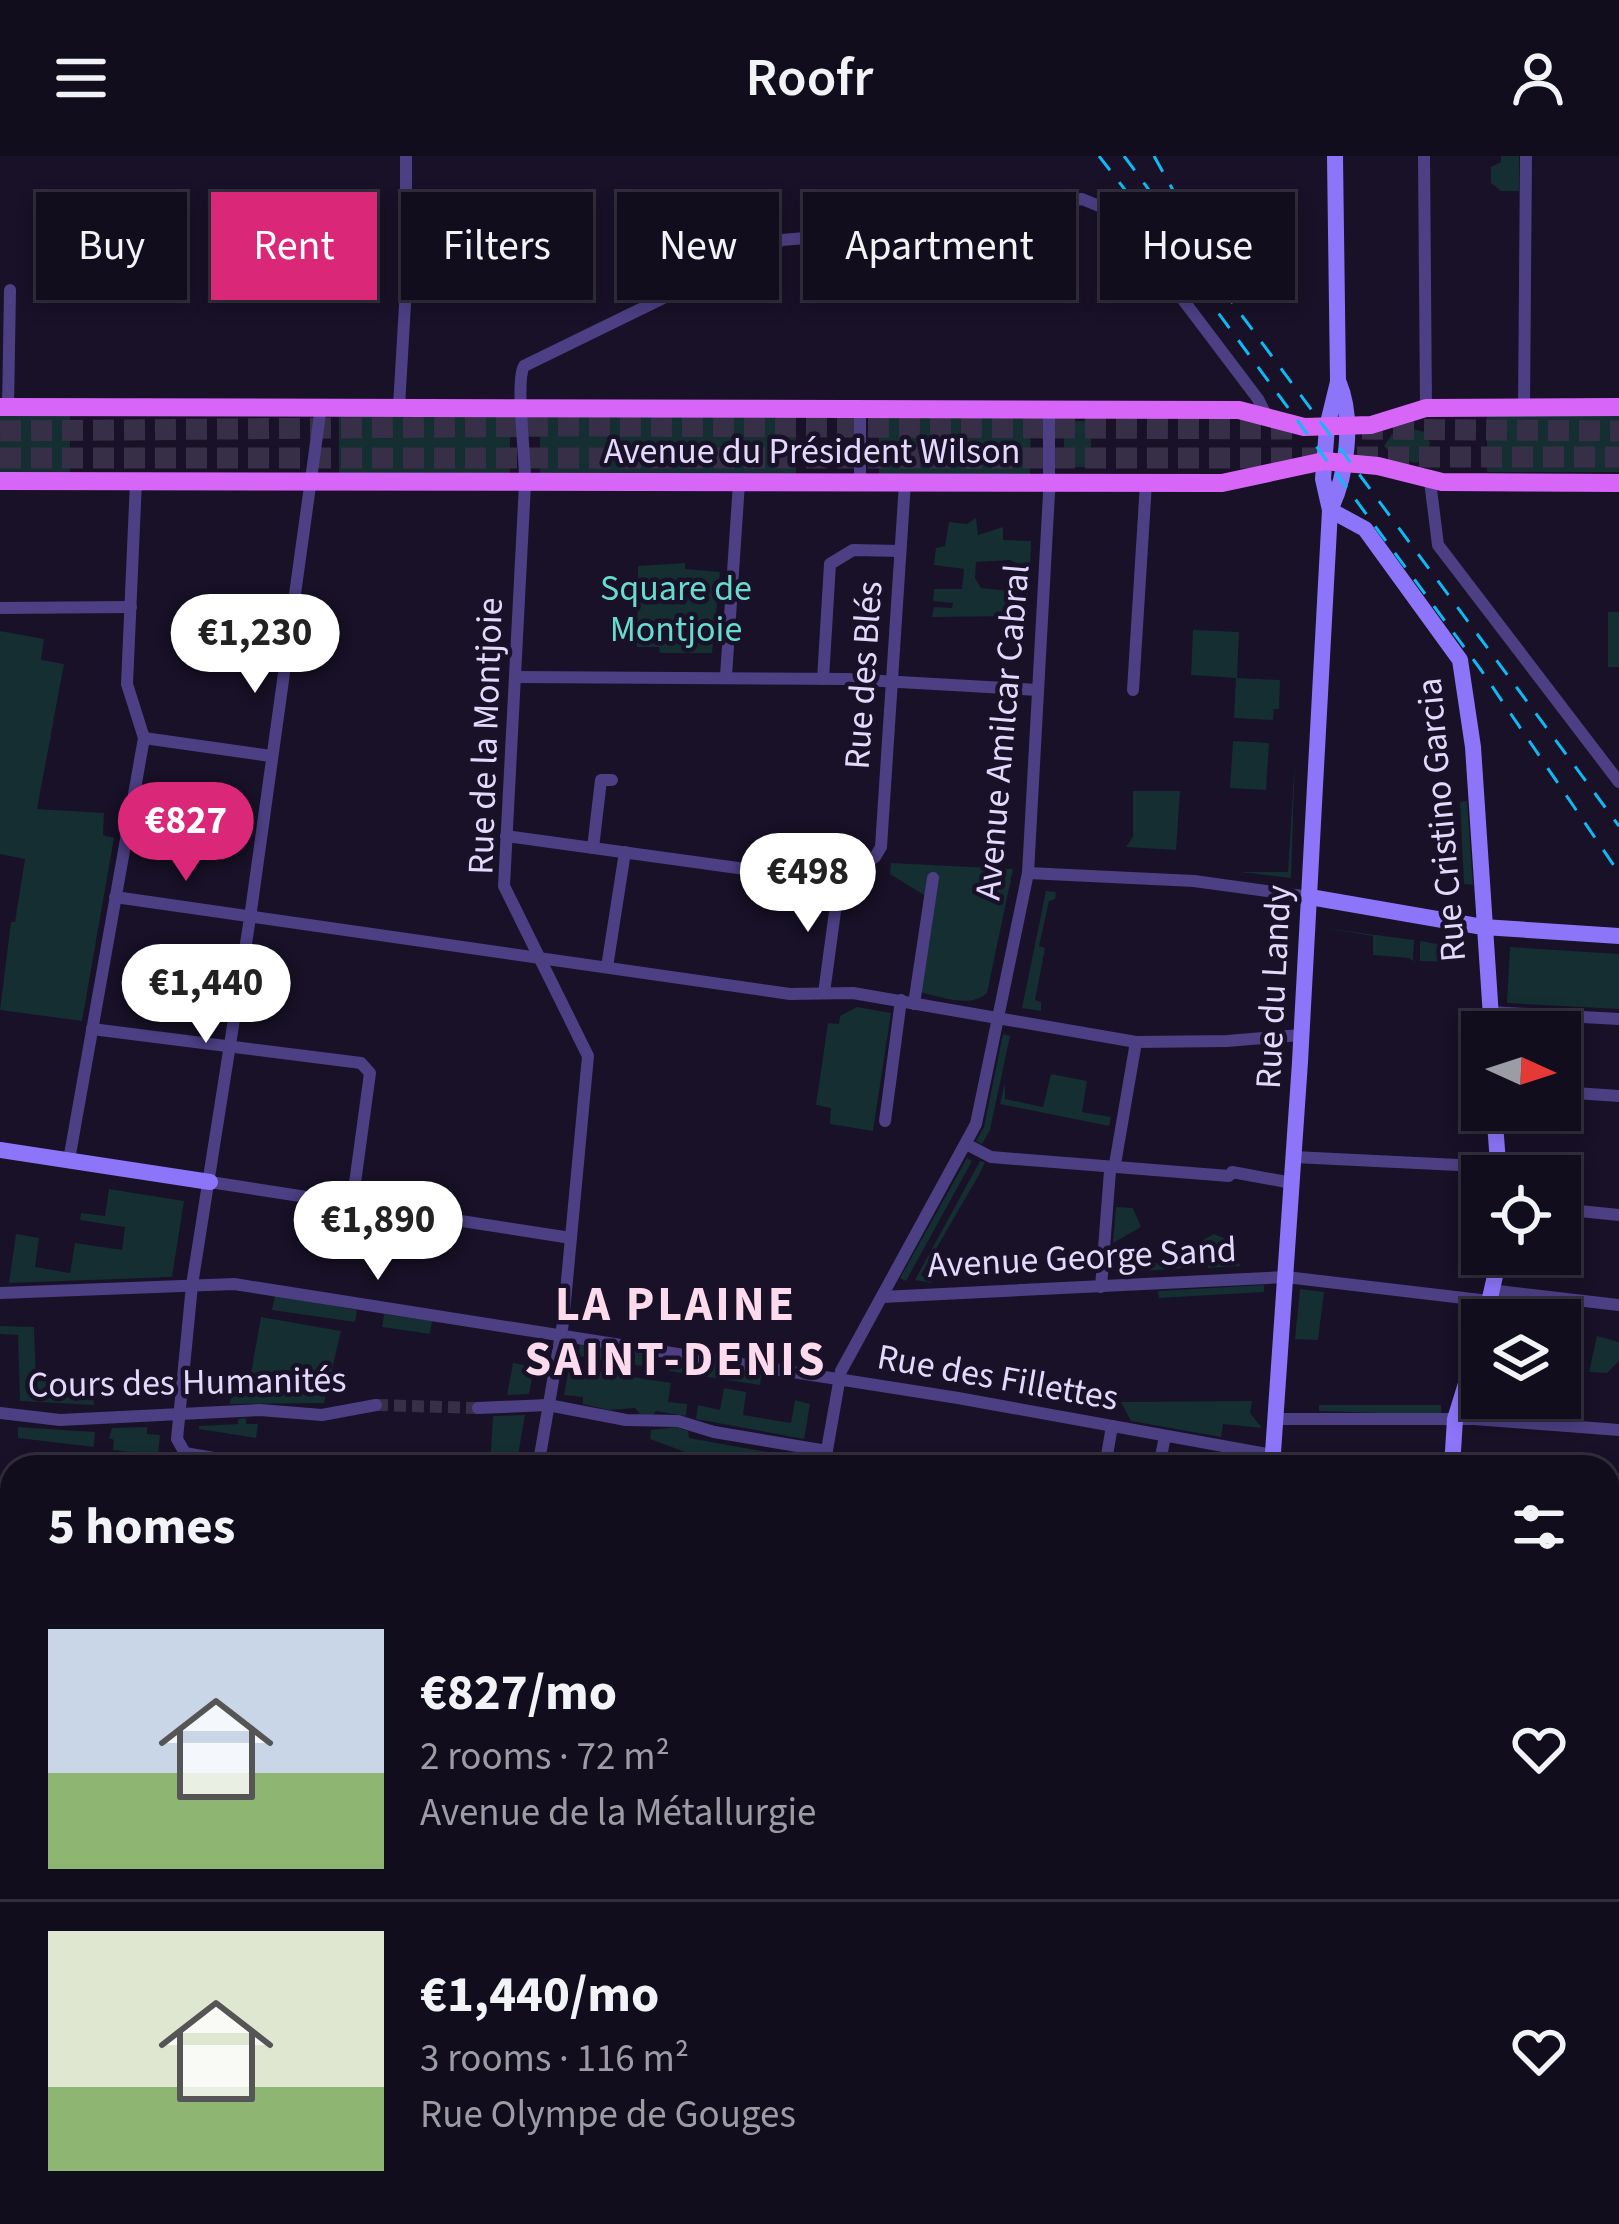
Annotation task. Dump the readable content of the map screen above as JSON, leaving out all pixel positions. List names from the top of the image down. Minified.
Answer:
{"streets":{"main road":["Avenue du Président Wilson","Rue Cristino Garcia","Rue du Landy"],"street":["Rue des Blés","Avenue Amilcar Cabral","Rue de la Montjoie","Avenue George Sand","Rue des Fillettes","Cours des Humanités"]},"crossings":[["Avenue du Président Wilson","Rue des Blés"],["Avenue du Président Wilson","Avenue Amilcar Cabral"],["Avenue du Président Wilson","Rue de la Montjoie"],["Avenue du Président Wilson","Rue du Landy"],["Avenue Amilcar Cabral","Avenue George Sand"],["Avenue Amilcar Cabral","Rue des Fillettes"],["Rue de la Montjoie","Rue des Fillettes"],["Rue Cristino Garcia","Rue du Landy"],["Rue du Landy","Avenue George Sand"]],"districts":["LA PLAINE SAINT-DENIS"],"parks":["Square de Montjoie"],"north":"right","page":{"header":"Roofr","chip":["Buy","Rent","Filters","New","Apartment","House"],"price":["€1,230","€827","€498","€1,440","€1,890"],"heading":"5 homes","list":[{"name":"€827/mo","note":"2 rooms · 72 m² · Avenue de la Métallurgie"},{"name":"€1,440/mo","note":"3 rooms · 116 m² · Rue Olympe de Gouges"}]}}
